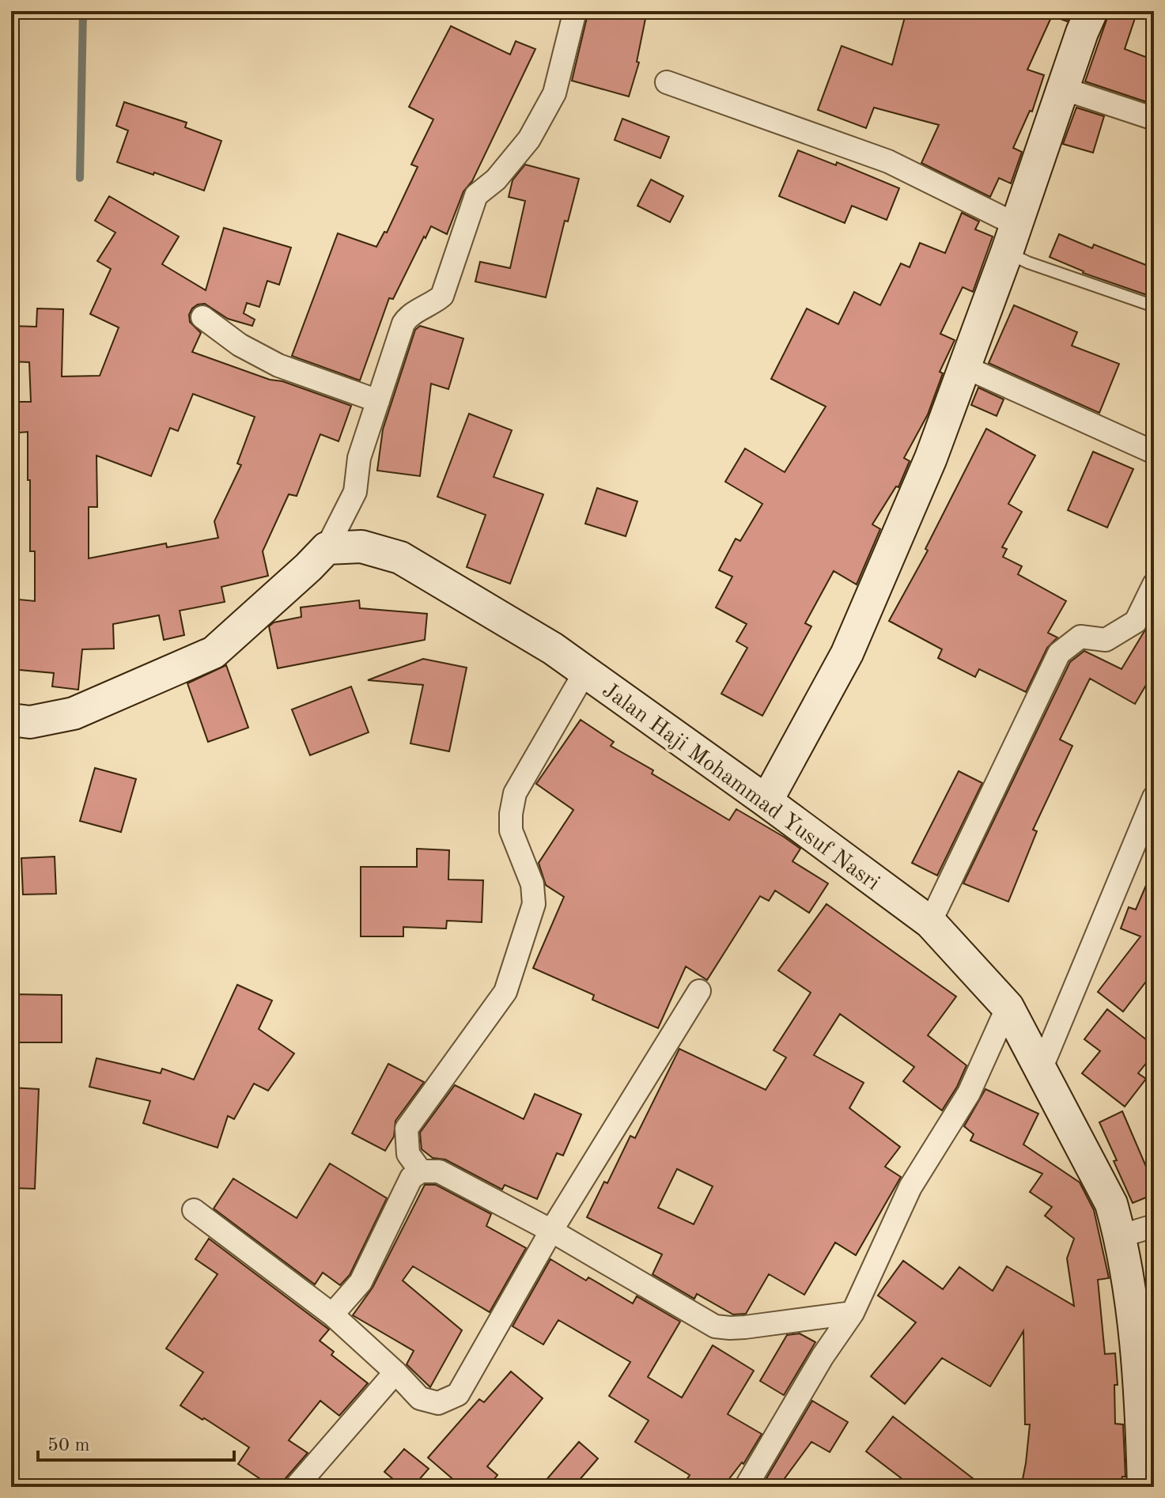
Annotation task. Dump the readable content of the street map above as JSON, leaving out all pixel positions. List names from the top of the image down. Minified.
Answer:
{"streets":{"street":["Jalan Haji Mohammad Yusuf Nasri"]},"scale_bar":"50 m"}
